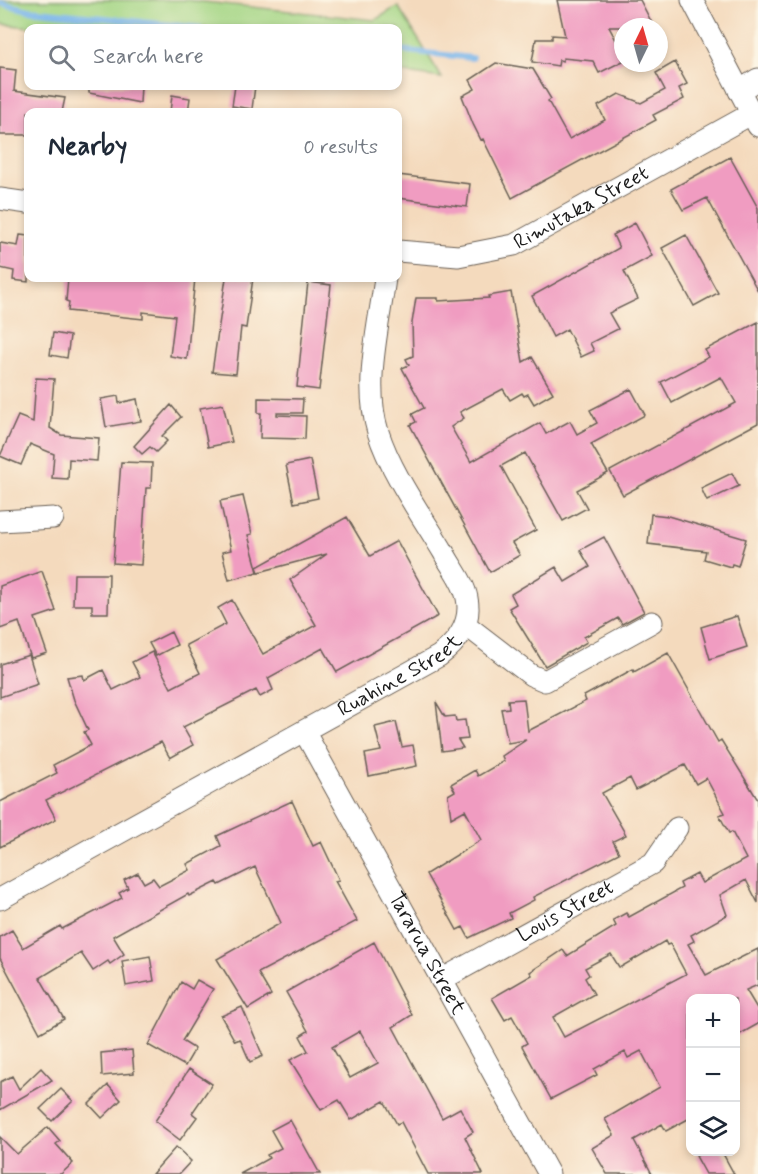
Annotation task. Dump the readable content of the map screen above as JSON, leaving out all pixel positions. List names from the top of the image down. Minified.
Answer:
{"streets":{"street":["Rimutaka Street","Ruahine Street","Louis Street","Tararua Street"]},"crossings":[["Ruahine Street","Tararua Street"],["Louis Street","Tararua Street"]],"north":"top","page":{"search":"Search here","heading":["Nearby","0 results"],"map_buttons":["+","−"]}}
